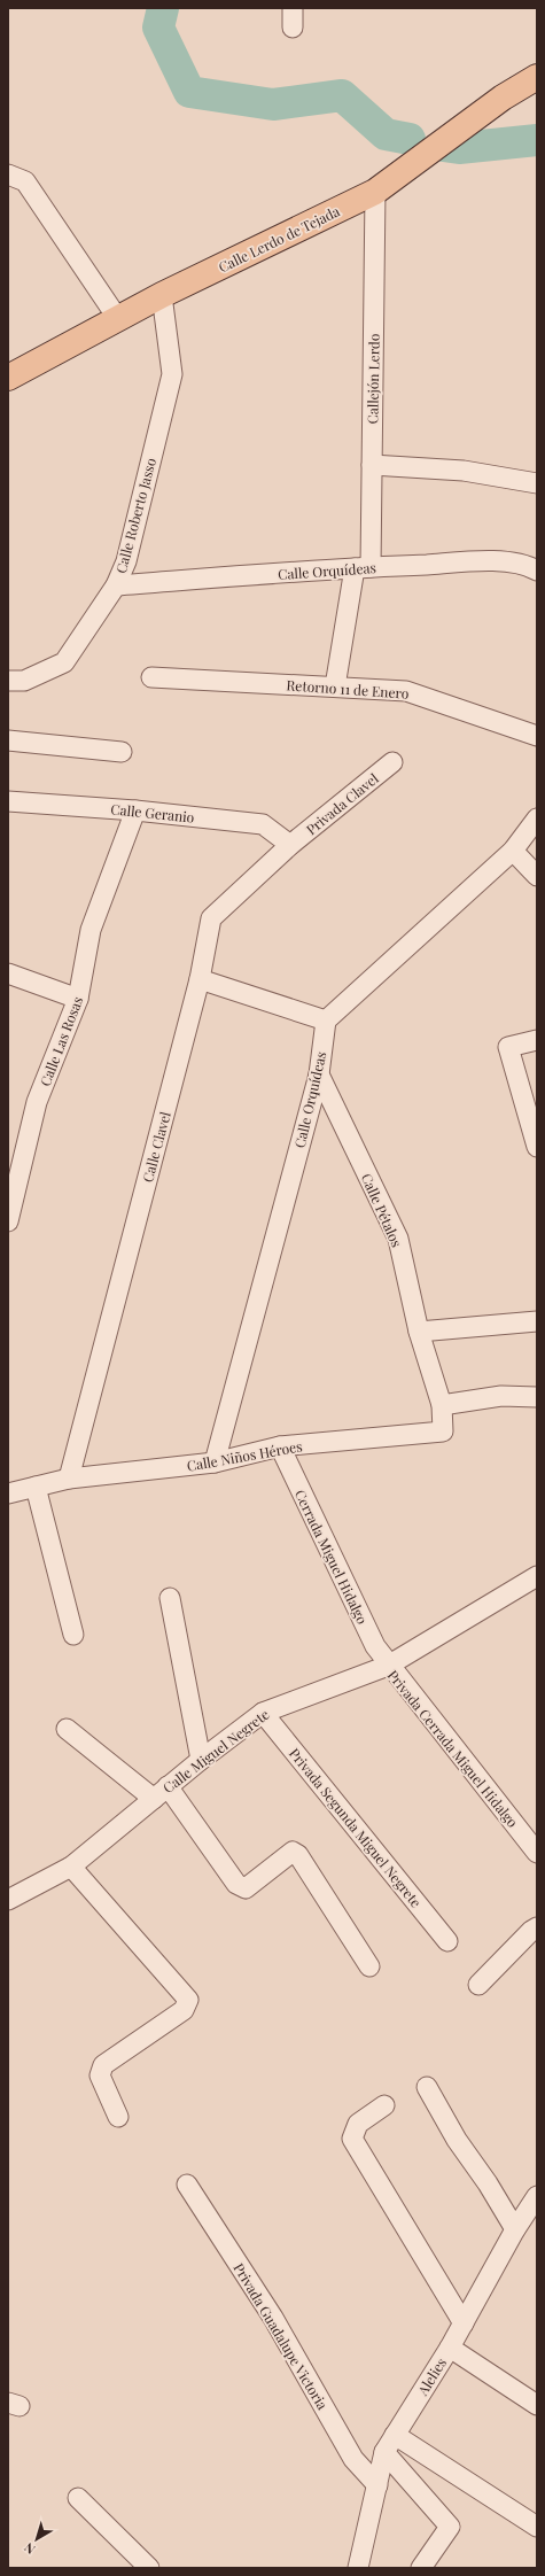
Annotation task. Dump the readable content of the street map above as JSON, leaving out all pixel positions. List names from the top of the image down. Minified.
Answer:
{"streets":{"main road":["Calle Lerdo de Tejada"],"street":["Callejón Lerdo","Calle Roberto Jasso","Calle Orquídeas","Retorno 11 de Enero","Privada Clavel","Calle Geranio","Calle Las Rosas","Calle Clavel","Calle Pétalos","Calle Niños Héroes","Cerrada Miguel Hidalgo","Privada Cerrada Miguel Hidalgo","Calle Miguel Negrete","Privada Segunda Miguel Negrete","Privada Guadalupe Victoria","Alelies"]},"crossings":[["Calle Lerdo de Tejada","Callejón Lerdo"],["Calle Lerdo de Tejada","Calle Roberto Jasso"],["Callejón Lerdo","Calle Orquídeas"],["Callejón Lerdo","Retorno 11 de Enero"],["Calle Roberto Jasso","Calle Orquídeas"],["Calle Orquídeas","Calle Pétalos"],["Calle Orquídeas","Calle Niños Héroes"],["Privada Clavel","Calle Geranio"],["Privada Clavel","Calle Clavel"],["Calle Geranio","Calle Las Rosas"],["Calle Geranio","Calle Clavel"],["Calle Clavel","Calle Niños Héroes"],["Calle Pétalos","Calle Niños Héroes"],["Calle Niños Héroes","Cerrada Miguel Hidalgo"],["Cerrada Miguel Hidalgo","Privada Cerrada Miguel Hidalgo"],["Cerrada Miguel Hidalgo","Calle Miguel Negrete"],["Privada Cerrada Miguel Hidalgo","Calle Miguel Negrete"],["Calle Miguel Negrete","Privada Segunda Miguel Negrete"],["Privada Guadalupe Victoria","Alelies"]],"north":"bottom left"}
